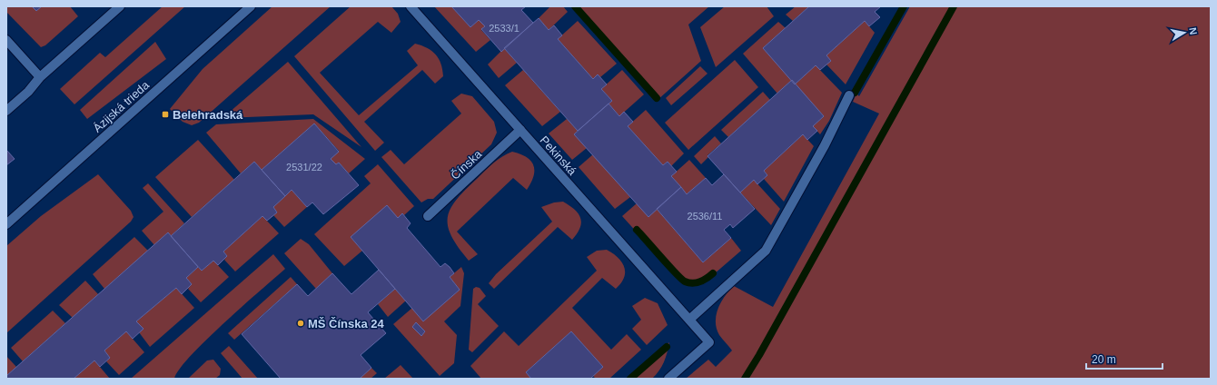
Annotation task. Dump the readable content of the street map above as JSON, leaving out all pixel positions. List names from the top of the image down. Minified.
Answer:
{"streets":{"street":["Ázijská trieda","Pekinská","Čínska"]},"crossings":[["Pekinská","Čínska"]],"places":{"transit":["Belehradská"],"other":["MŠ Čínska 24"]},"house_numbers":["2533/1","2531/22","2536/11"],"scale_bar":"20 m","north":"right"}
